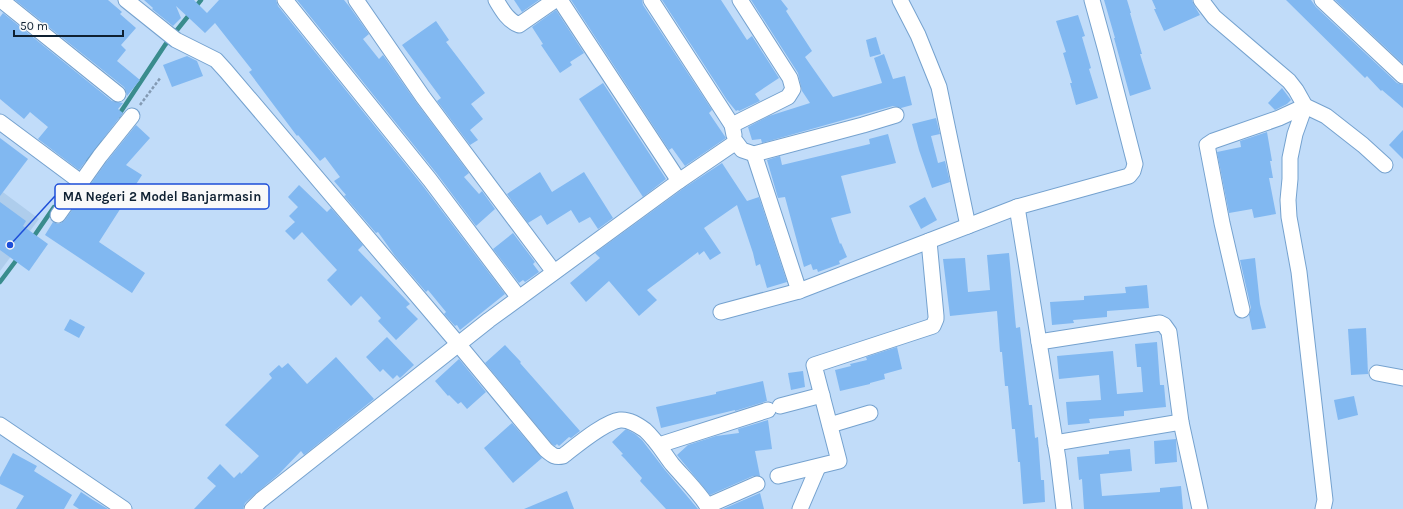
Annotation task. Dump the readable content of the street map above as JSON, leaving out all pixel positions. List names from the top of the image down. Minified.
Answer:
{"places":["MA Negeri 2 Model Banjarmasin"],"scale_bar":"50 m"}
